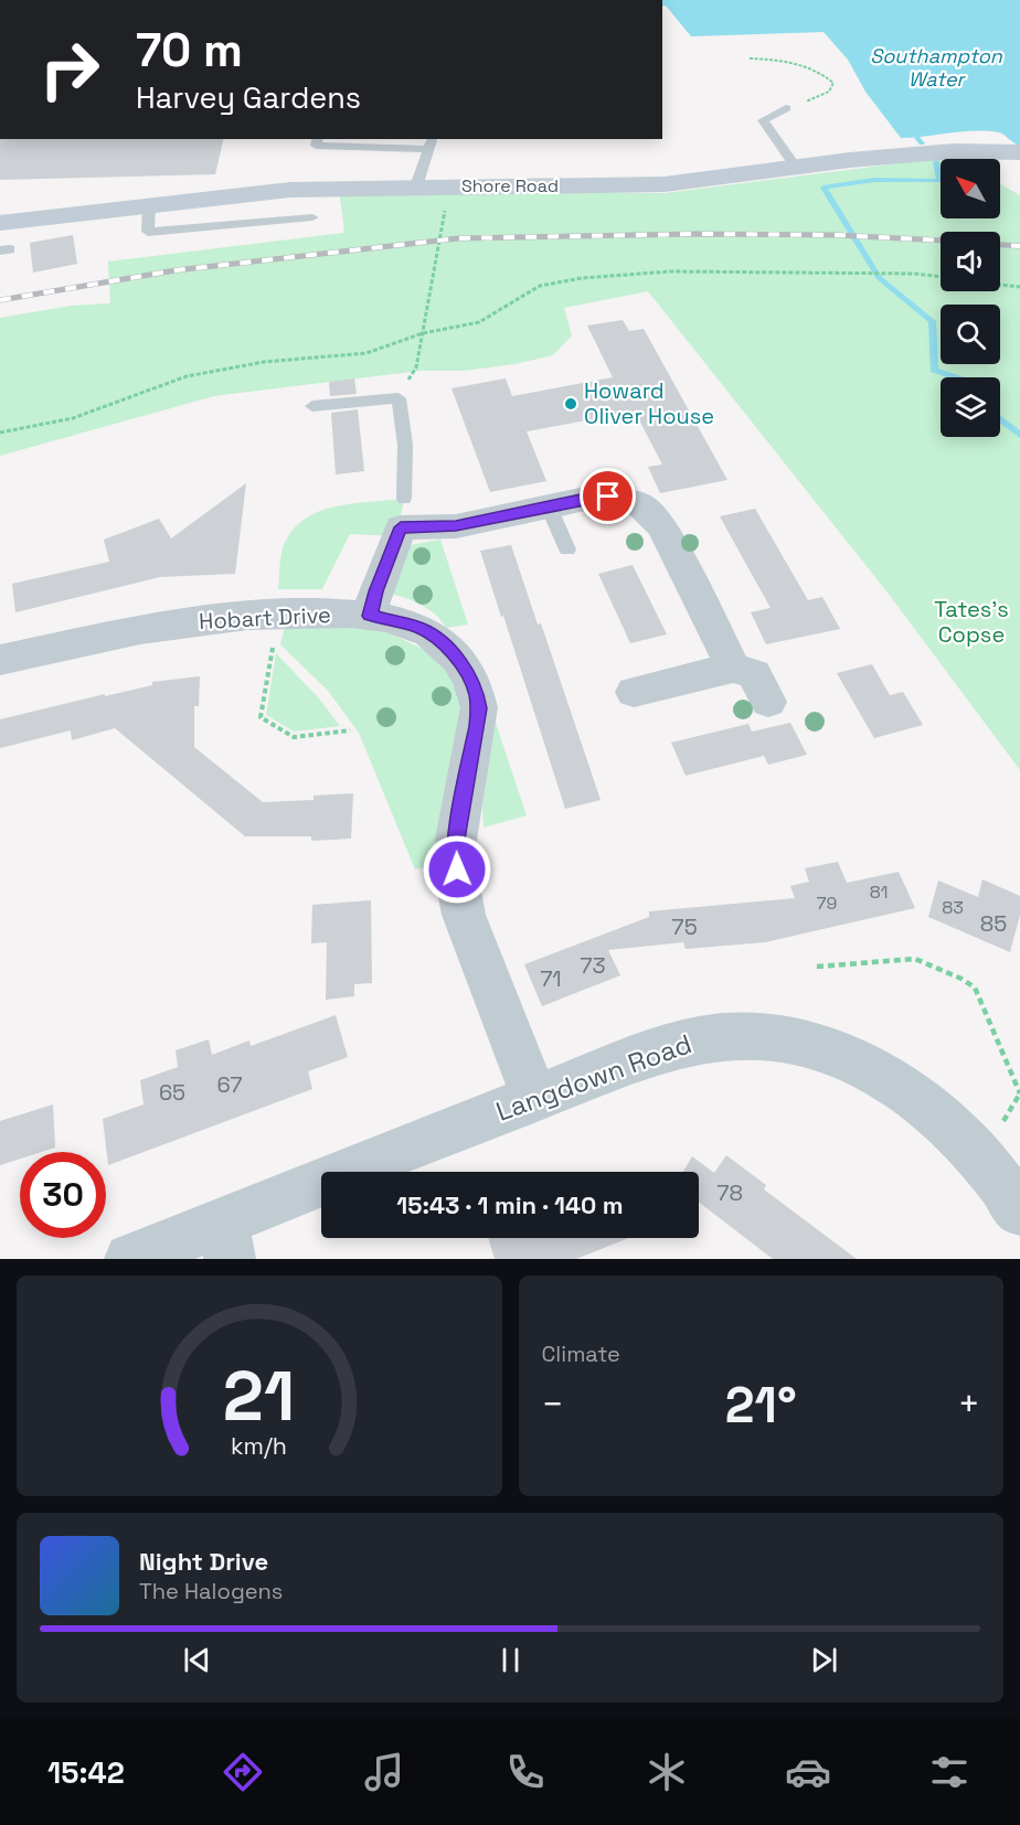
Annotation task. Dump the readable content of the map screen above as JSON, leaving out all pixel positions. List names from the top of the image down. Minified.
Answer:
{"streets":{"street":["Shore Road","Hobart Drive","Langdown Road"]},"crossings":[["Hobart Drive","Langdown Road"]],"water":["Southampton Water"],"parks":["Tates's Copse"],"places":["Howard Oliver House"],"house_numbers":["81","79","83","85","75","73","71","67","65","78"],"north":"top left","page":{"turn":["70 m","Harvey Gardens"],"limit":"30","trip":"15:43 · 1 min · 140 m","tile":"Climate","heat":["−","21°","+"],"song":["Night Drive","The Halogens"],"tabs":"15:42","gauge":["21","km/h"]}}
